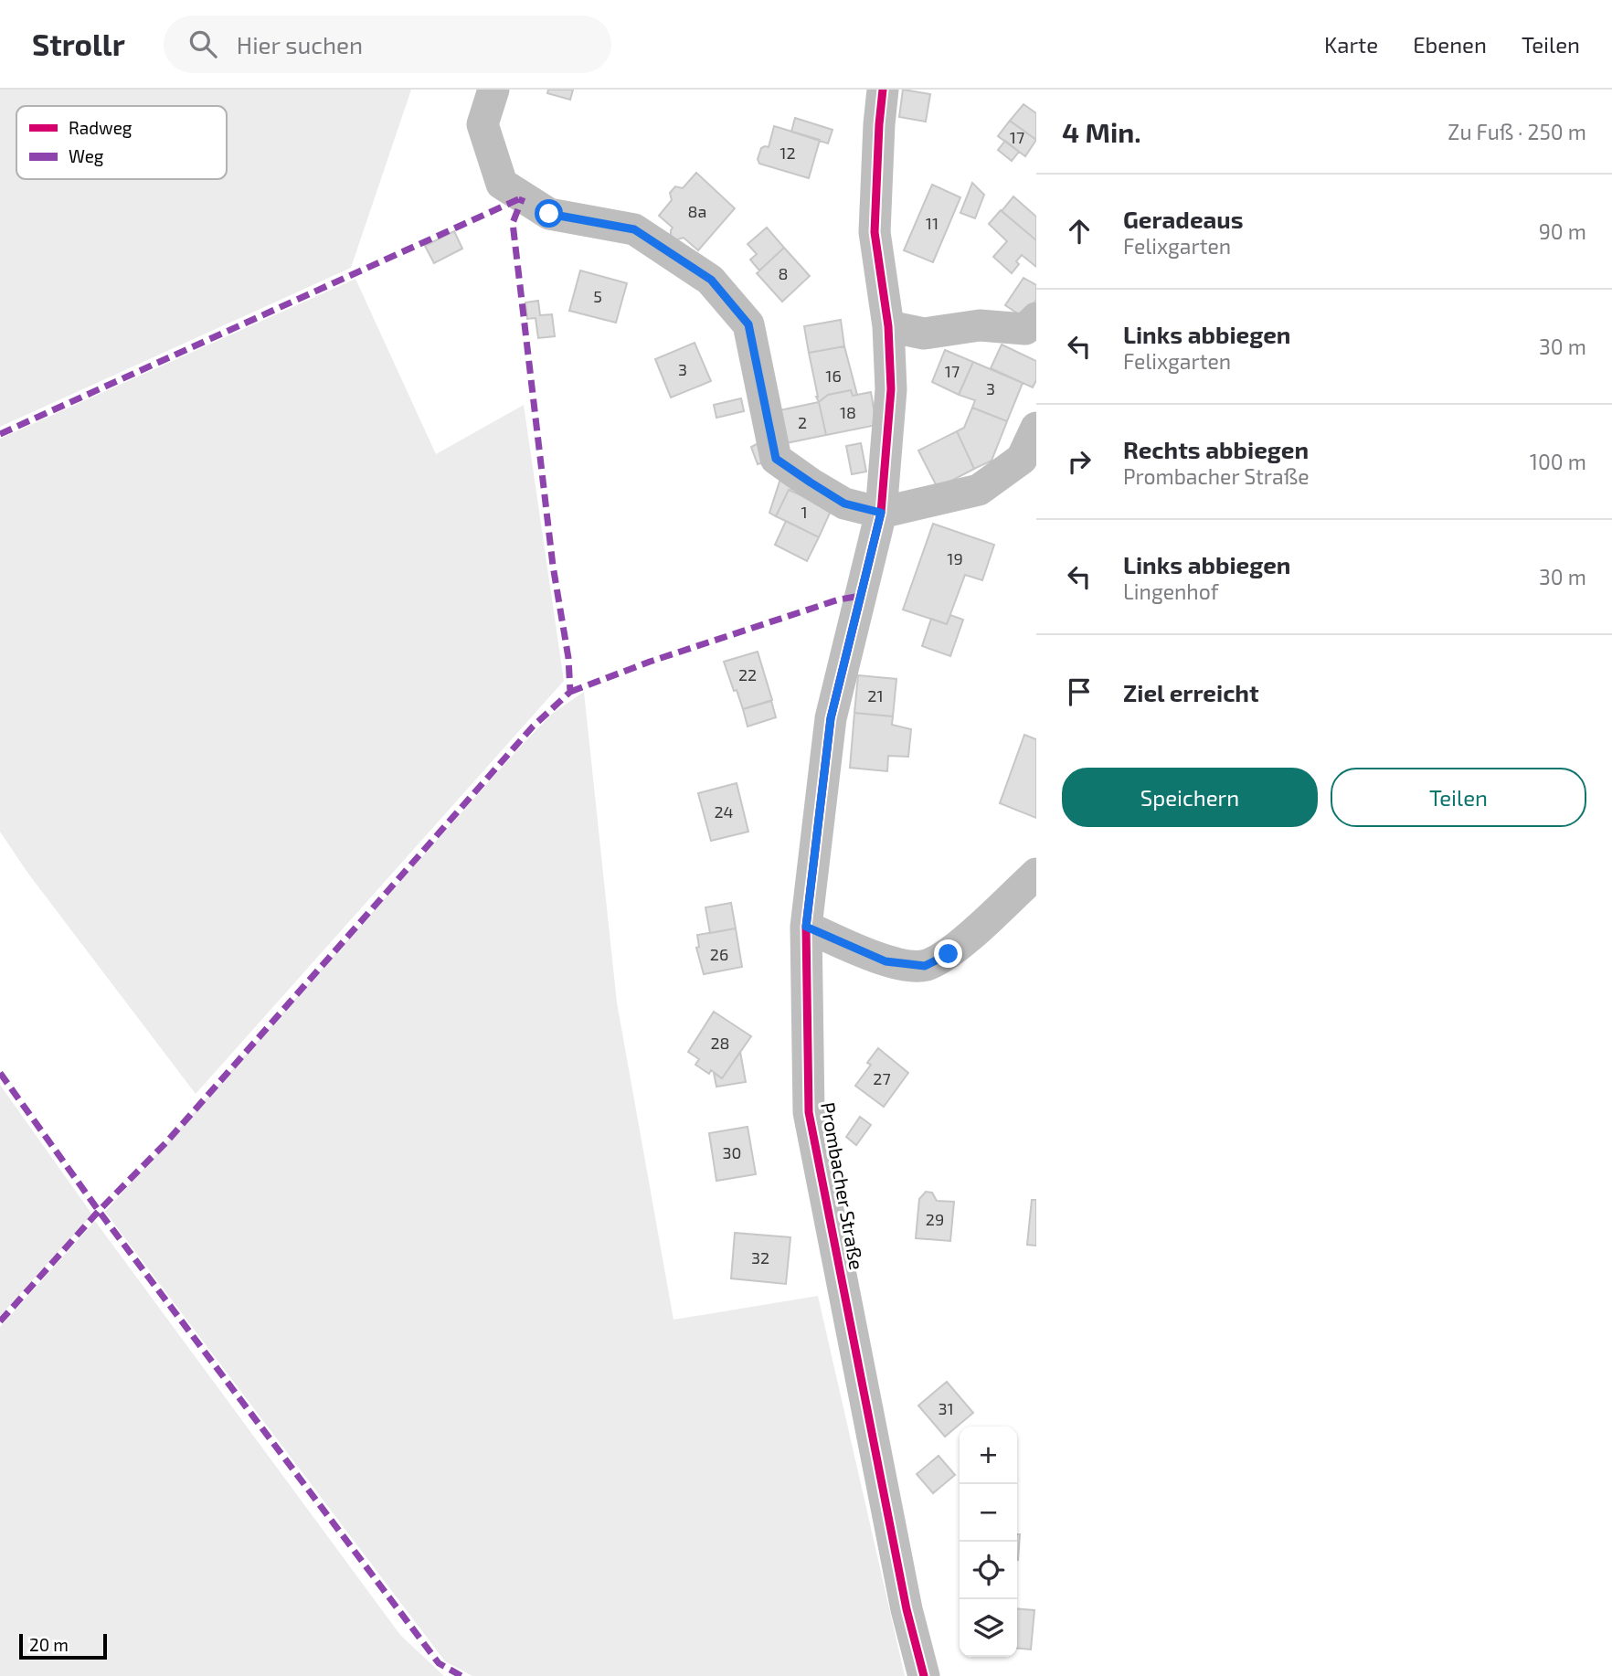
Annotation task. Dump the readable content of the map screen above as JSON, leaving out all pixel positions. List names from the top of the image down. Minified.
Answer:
{"streets":{"street":["Prombacher Straße"]},"house_numbers":["17","12","8a","11","8","5","3","17","16","3","18","2","1","19","22","21","24","26","28","27","30","29","32","31"],"legend":["Radweg","Weg"],"scale_bar":"20 m","page":{"header":"Strollr","search":"Hier suchen","nav":["Karte","Ebenen","Teilen"],"heading":["4 Min.","Zu Fuß · 250 m"],"list":[["Geradeaus","Felixgarten","90 m"],["Links abbiegen","Felixgarten","30 m"],["Rechts abbiegen","Prombacher Straße","100 m"],["Links abbiegen","Lingenhof","30 m"],"Ziel erreicht"],"buttons":["Speichern","Teilen"],"map_buttons":["+","−"],"scale":"20 m"}}
